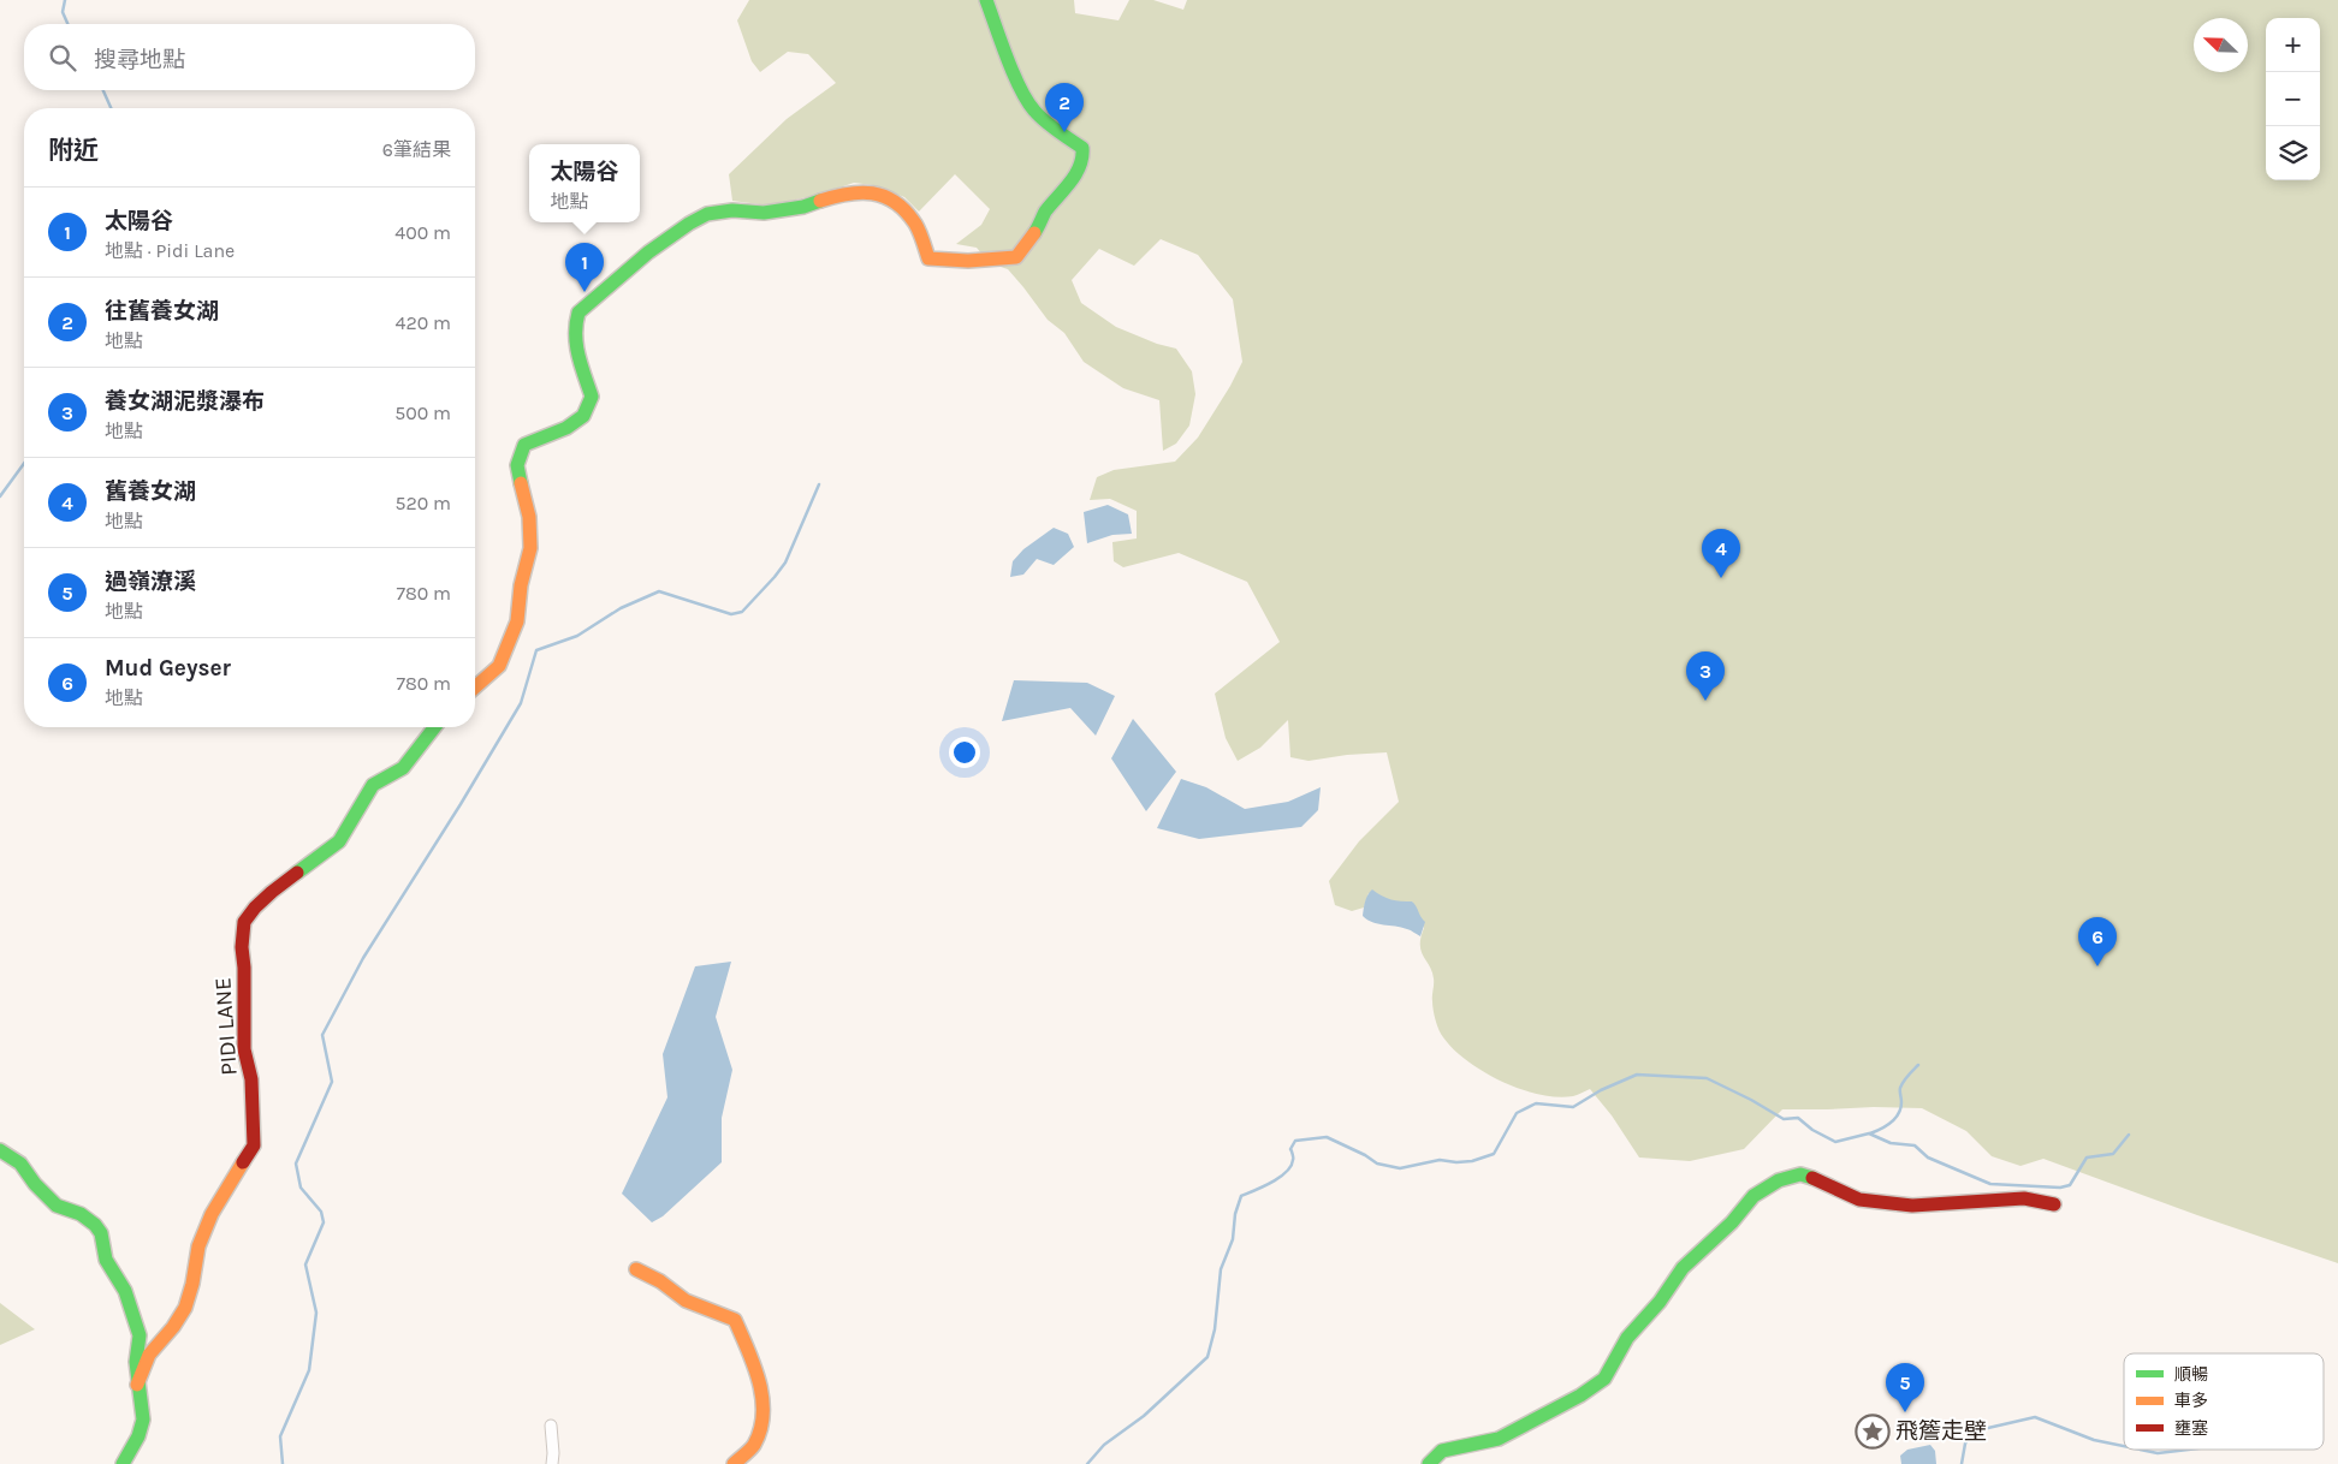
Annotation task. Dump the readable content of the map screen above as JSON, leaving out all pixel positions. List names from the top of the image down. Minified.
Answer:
{"streets":{"street":["PIDI LANE"]},"places":{"place":["飛簷走壁"]},"legend":["順暢","車多","壅塞"],"north":"top left","page":{"map_buttons":["+","−"],"search":"搜尋地點","pins":["2","1","4","3","6","5"],"heading":["附近","6筆結果"],"popup":["太陽谷","地點"],"list":[{"mark":"1","name":"太陽谷","note":"地點 · Pidi Lane","value":"400 m"},{"mark":"2","name":"往舊養女湖","note":"地點","value":"420 m"},{"mark":"3","name":"養女湖泥漿瀑布","note":"地點","value":"500 m"},{"mark":"4","name":"舊養女湖","note":"地點","value":"520 m"},{"mark":"5","name":"過嶺潦溪","note":"地點","value":"780 m"},{"mark":"6","name":"Mud Geyser","note":"地點","value":"780 m"}]}}
